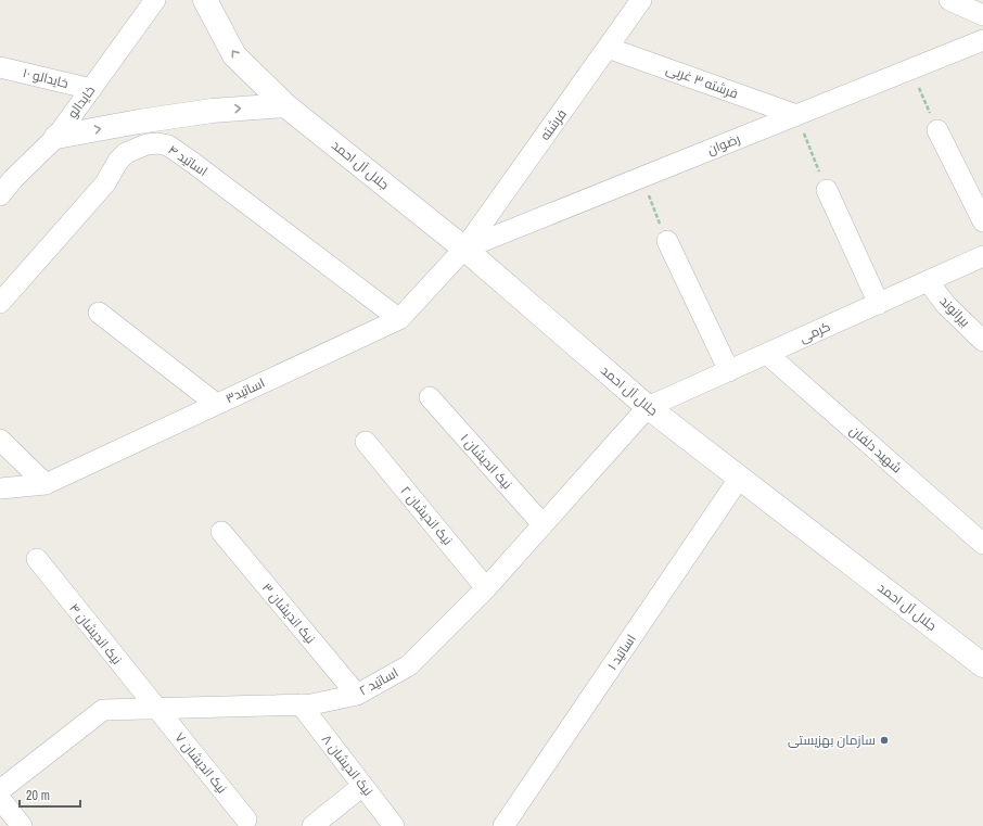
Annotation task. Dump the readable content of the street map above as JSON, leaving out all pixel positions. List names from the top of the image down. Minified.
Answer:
{"streets":{"street":["خایدالو ۱۰","فرشته ۳ غربی","خایدالو","فرشته","رضوان","اساتید ۴","جلال آل احمد","بیرانوند","کرمی","اساتید۳","شهید دلفان","نیک اندیشان ۱","نیک اندیشان ۲","نیک اندیشان ۳","نیک اندیشان ۴","اساتید ۱","اساتید ۲","نیک اندیشان ۷","نیک اندیشان ۸"]},"crossings":[["خایدالو ۱۰","خایدالو"],["فرشته ۳ غربی","فرشته"],["فرشته ۳ غربی","رضوان"],["فرشته","رضوان"],["فرشته","جلال آل احمد"],["فرشته","اساتید۳"],["رضوان","جلال آل احمد"],["رضوان","اساتید۳"],["اساتید ۴","اساتید۳"],["جلال آل احمد","کرمی"],["جلال آل احمد","اساتید۳"],["جلال آل احمد","اساتید ۱"],["جلال آل احمد","اساتید ۲"],["بیرانوند","کرمی"],["کرمی","شهید دلفان"],["کرمی","اساتید ۲"],["نیک اندیشان ۱","اساتید ۲"],["نیک اندیشان ۲","اساتید ۲"],["نیک اندیشان ۳","اساتید ۲"],["نیک اندیشان ۴","اساتید ۲"],["نیک اندیشان ۴","نیک اندیشان ۷"],["اساتید ۲","نیک اندیشان ۷"],["اساتید ۲","نیک اندیشان ۸"]],"places":["سازمان بهزیستی"],"scale_bar":"20 m"}
